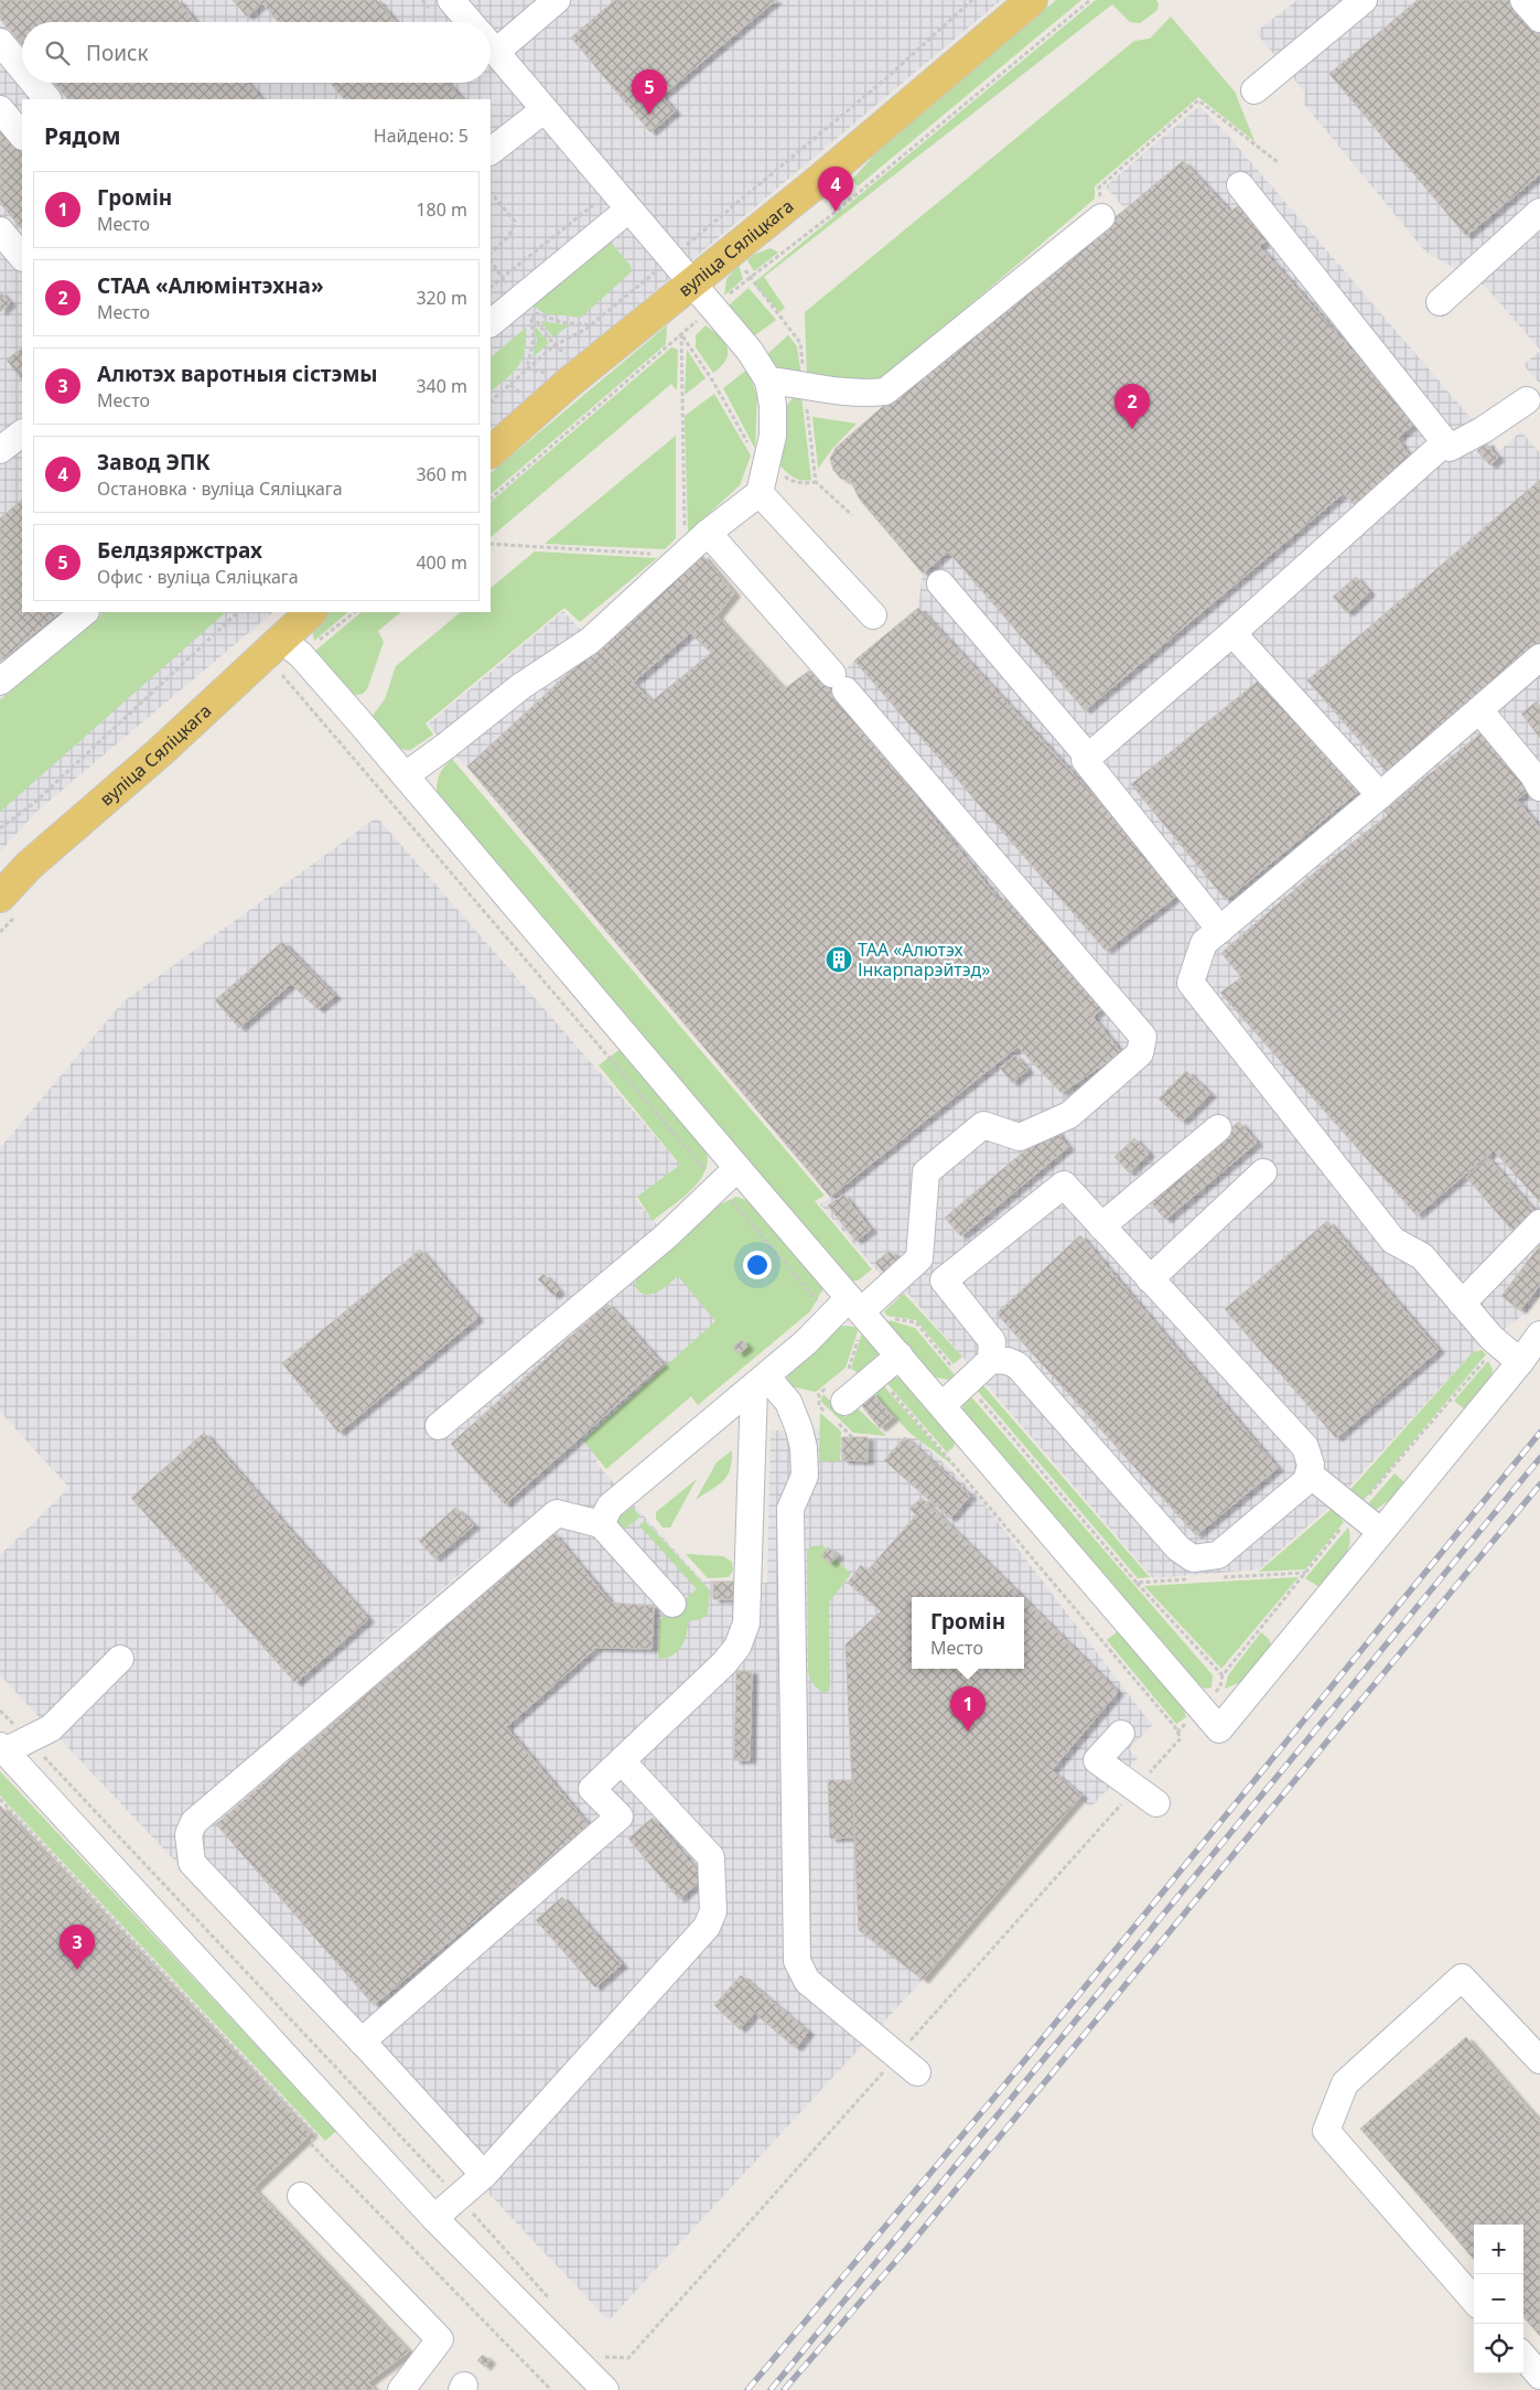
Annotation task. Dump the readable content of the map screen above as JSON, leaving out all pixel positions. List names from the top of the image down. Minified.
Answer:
{"streets":{"main road":["вуліца Сяліцкага"]},"places":{"building":["ТАА «Алютэх Інкарпарэйтэд»"]},"page":{"search":"Поиск","pins":["5","4","2","1","3"],"heading":["Рядом","Найдено: 5"],"list":[{"mark":"1","name":"Громін","note":"Место","value":"180 m"},{"mark":"2","name":"СТАА «Алюмінтэхна»","note":"Место","value":"320 m"},{"mark":"3","name":"Алютэх варотныя сістэмы","note":"Место","value":"340 m"},{"mark":"4","name":"Завод ЭПК","note":"Остановка · вуліца Сяліцкага","value":"360 m"},{"mark":"5","name":"Белдзяржстрах","note":"Офис · вуліца Сяліцкага","value":"400 m"}],"popup":["Громін","Место"],"map_buttons":["+","−"]}}
